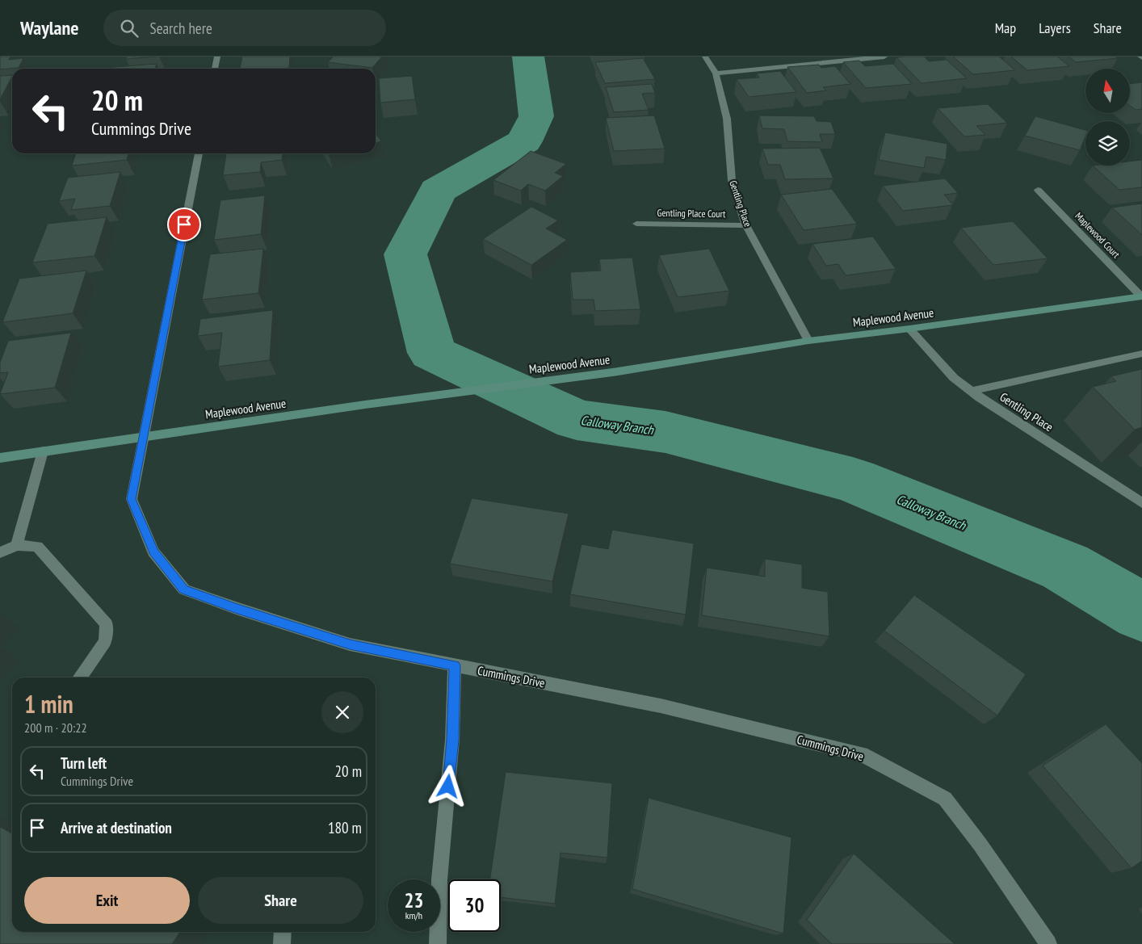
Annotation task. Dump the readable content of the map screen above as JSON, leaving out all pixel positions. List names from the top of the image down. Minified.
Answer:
{"streets":{"street":["Gentling Place","Gentling Place Court","Maplewood Court","Maplewood Avenue","Cummings Drive"]},"crossings":[["Gentling Place","Gentling Place Court"],["Gentling Place","Maplewood Avenue"],["Maplewood Court","Maplewood Avenue"],["Maplewood Avenue","Cummings Drive"]],"water":["Calloway Branch"],"north":"top","page":{"header":"Waylane","search":"Search here","nav":["Map","Layers","Share"],"turn":["20 m","Cummings Drive"],"heading":["1 min","200 m · 20:22"],"list":[{"name":"Turn left","note":"Cummings Drive","value":"20 m"},{"name":"Arrive at destination","value":"180 m"}],"buttons":["Exit","Share"],"speed":"23 km/h","limit":"30"}}
